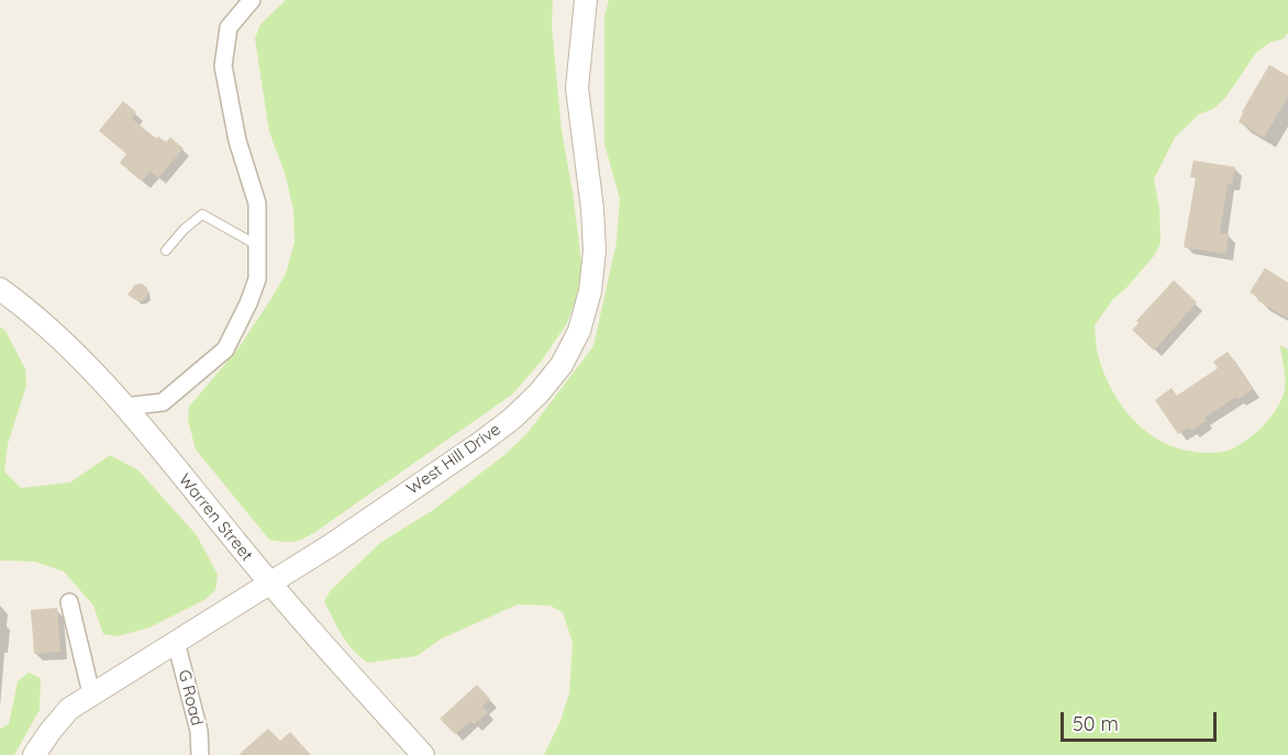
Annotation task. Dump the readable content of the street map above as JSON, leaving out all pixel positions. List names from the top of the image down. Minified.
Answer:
{"streets":{"street":["West Hill Drive","Warren Street","G Road"]},"crossings":[["West Hill Drive","Warren Street"],["West Hill Drive","G Road"]],"scale_bar":"50 m"}
